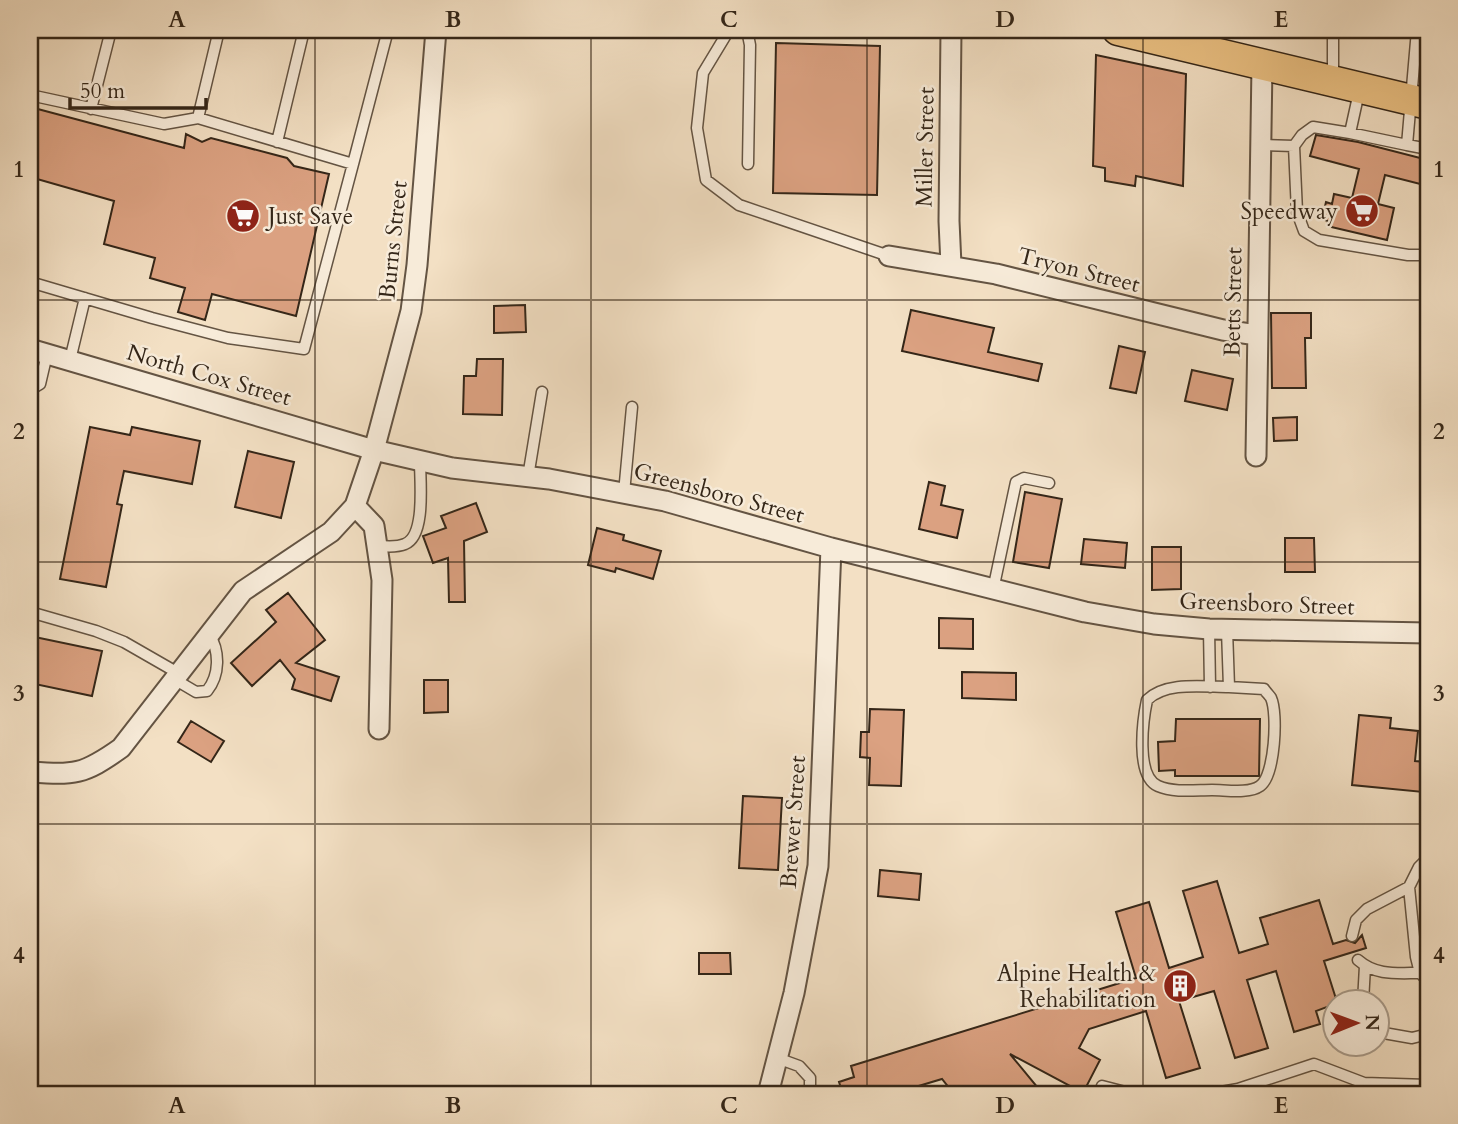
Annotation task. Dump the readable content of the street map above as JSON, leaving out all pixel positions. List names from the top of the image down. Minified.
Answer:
{"streets":{"street":["Miller Street","Burns Street","Tryon Street","Betts Street","North Cox Street","Greensboro Street","Brewer Street"]},"crossings":[["Miller Street","Tryon Street"],["Burns Street","North Cox Street"],["Burns Street","Greensboro Street"],["Tryon Street","Betts Street"],["North Cox Street","Greensboro Street"],["Greensboro Street","Brewer Street"]],"places":{"supermarket":["Speedway","Just Save"],"building":["Alpine Health & Rehabilitation"]},"scale_bar":"50 m","north":"right","grid":{"columns":["A","B","C","D","E"],"rows":["1","2","3","4"]}}
